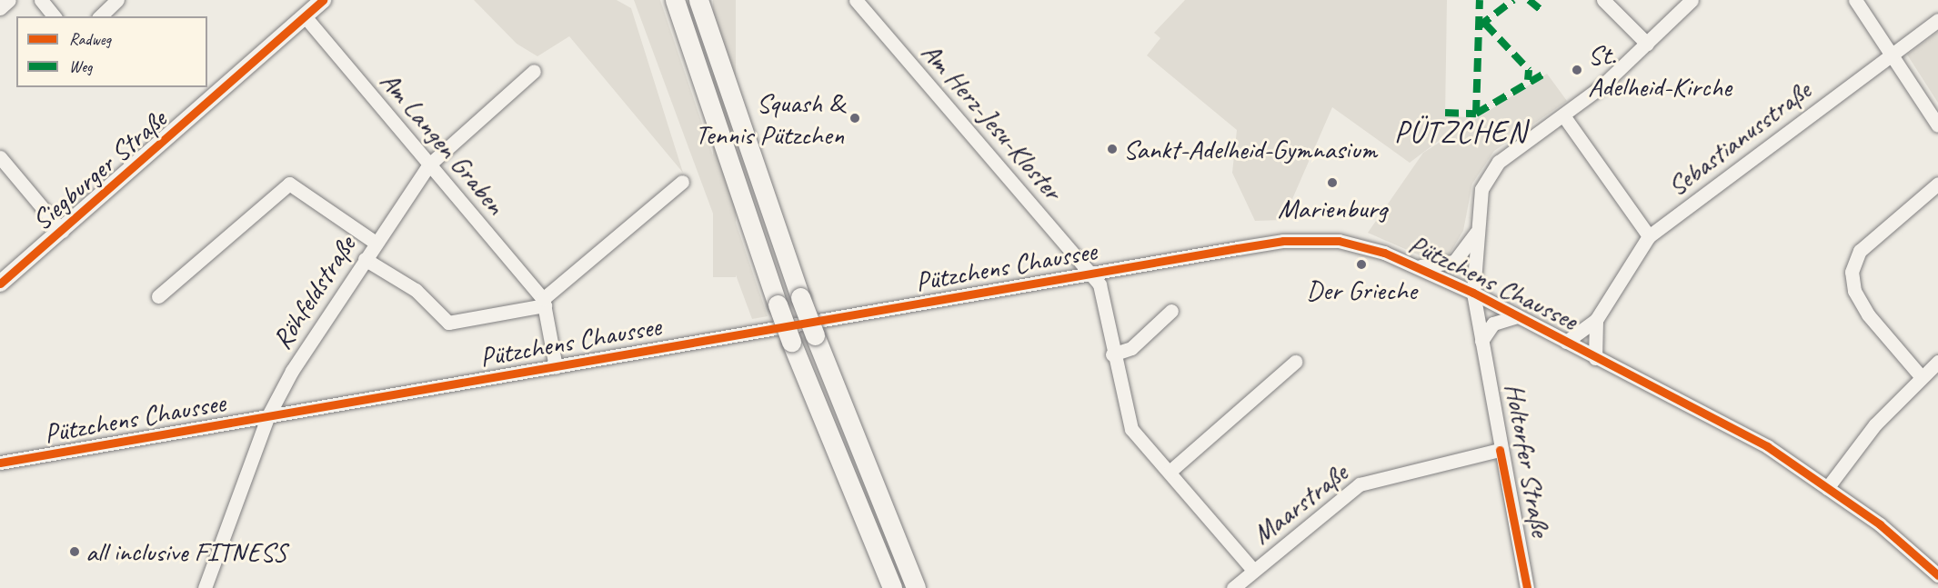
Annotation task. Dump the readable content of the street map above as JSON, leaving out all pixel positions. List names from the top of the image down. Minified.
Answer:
{"streets":{"main road":["Siegburger Straße"],"street":["Am Herz-Jesu-Kloster","Sebastianusstraße","Am Langen Graben","Pützchens Chaussee","Röhfeldstraße","Holtorfer Straße","Maarstraße"]},"crossings":[["Am Herz-Jesu-Kloster","Pützchens Chaussee"],["Am Herz-Jesu-Kloster","Maarstraße"],["Sebastianusstraße","Pützchens Chaussee"],["Sebastianusstraße","Holtorfer Straße"],["Am Langen Graben","Siegburger Straße"],["Am Langen Graben","Pützchens Chaussee"],["Am Langen Graben","Röhfeldstraße"],["Pützchens Chaussee","Röhfeldstraße"],["Pützchens Chaussee","Holtorfer Straße"],["Holtorfer Straße","Maarstraße"]],"districts":["PÜTZCHEN"],"places":["St. Adelheid-Kirche","Squash & Tennis Pützchen","Sankt-Adelheid-Gymnasium","Marienburg","Der Grieche","all inclusive FITNESS"],"legend":["Radweg","Weg"]}
